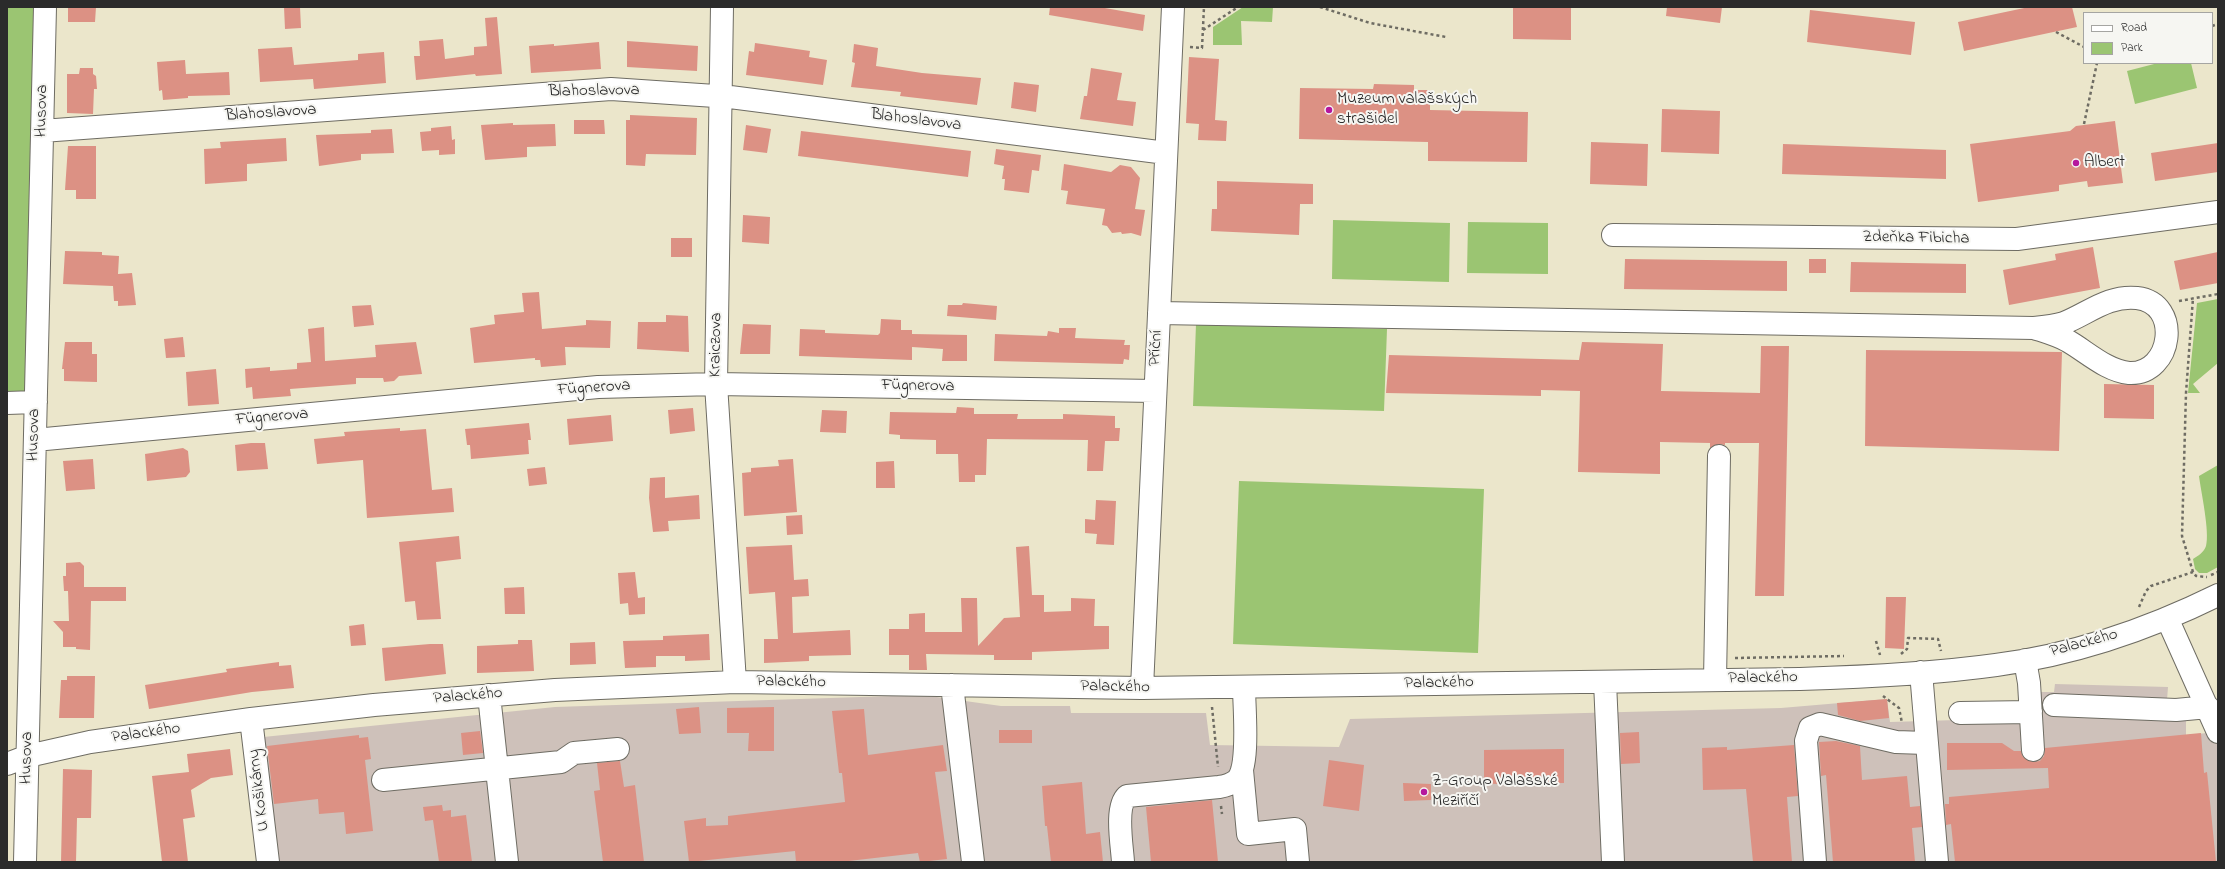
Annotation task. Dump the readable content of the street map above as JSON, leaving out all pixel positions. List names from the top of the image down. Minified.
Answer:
{"streets":{"street":["Blahoslavova","Husova","Zdeňka Fibicha","Kraiczova","Příční","Fügnerova","Palackého","U Košikárny"]},"crossings":[["Blahoslavova","Husova"],["Blahoslavova","Kraiczova"],["Blahoslavova","Příční"],["Husova","Fügnerova"],["Husova","Palackého"],["Kraiczova","Fügnerova"],["Kraiczova","Palackého"],["Příční","Fügnerova"],["Příční","Palackého"],["Palackého","U Košikárny"]],"places":["Muzeum valašských strašidel","Albert","Z-Group Valašské Meziříčí"],"legend":["Road","Park"]}
